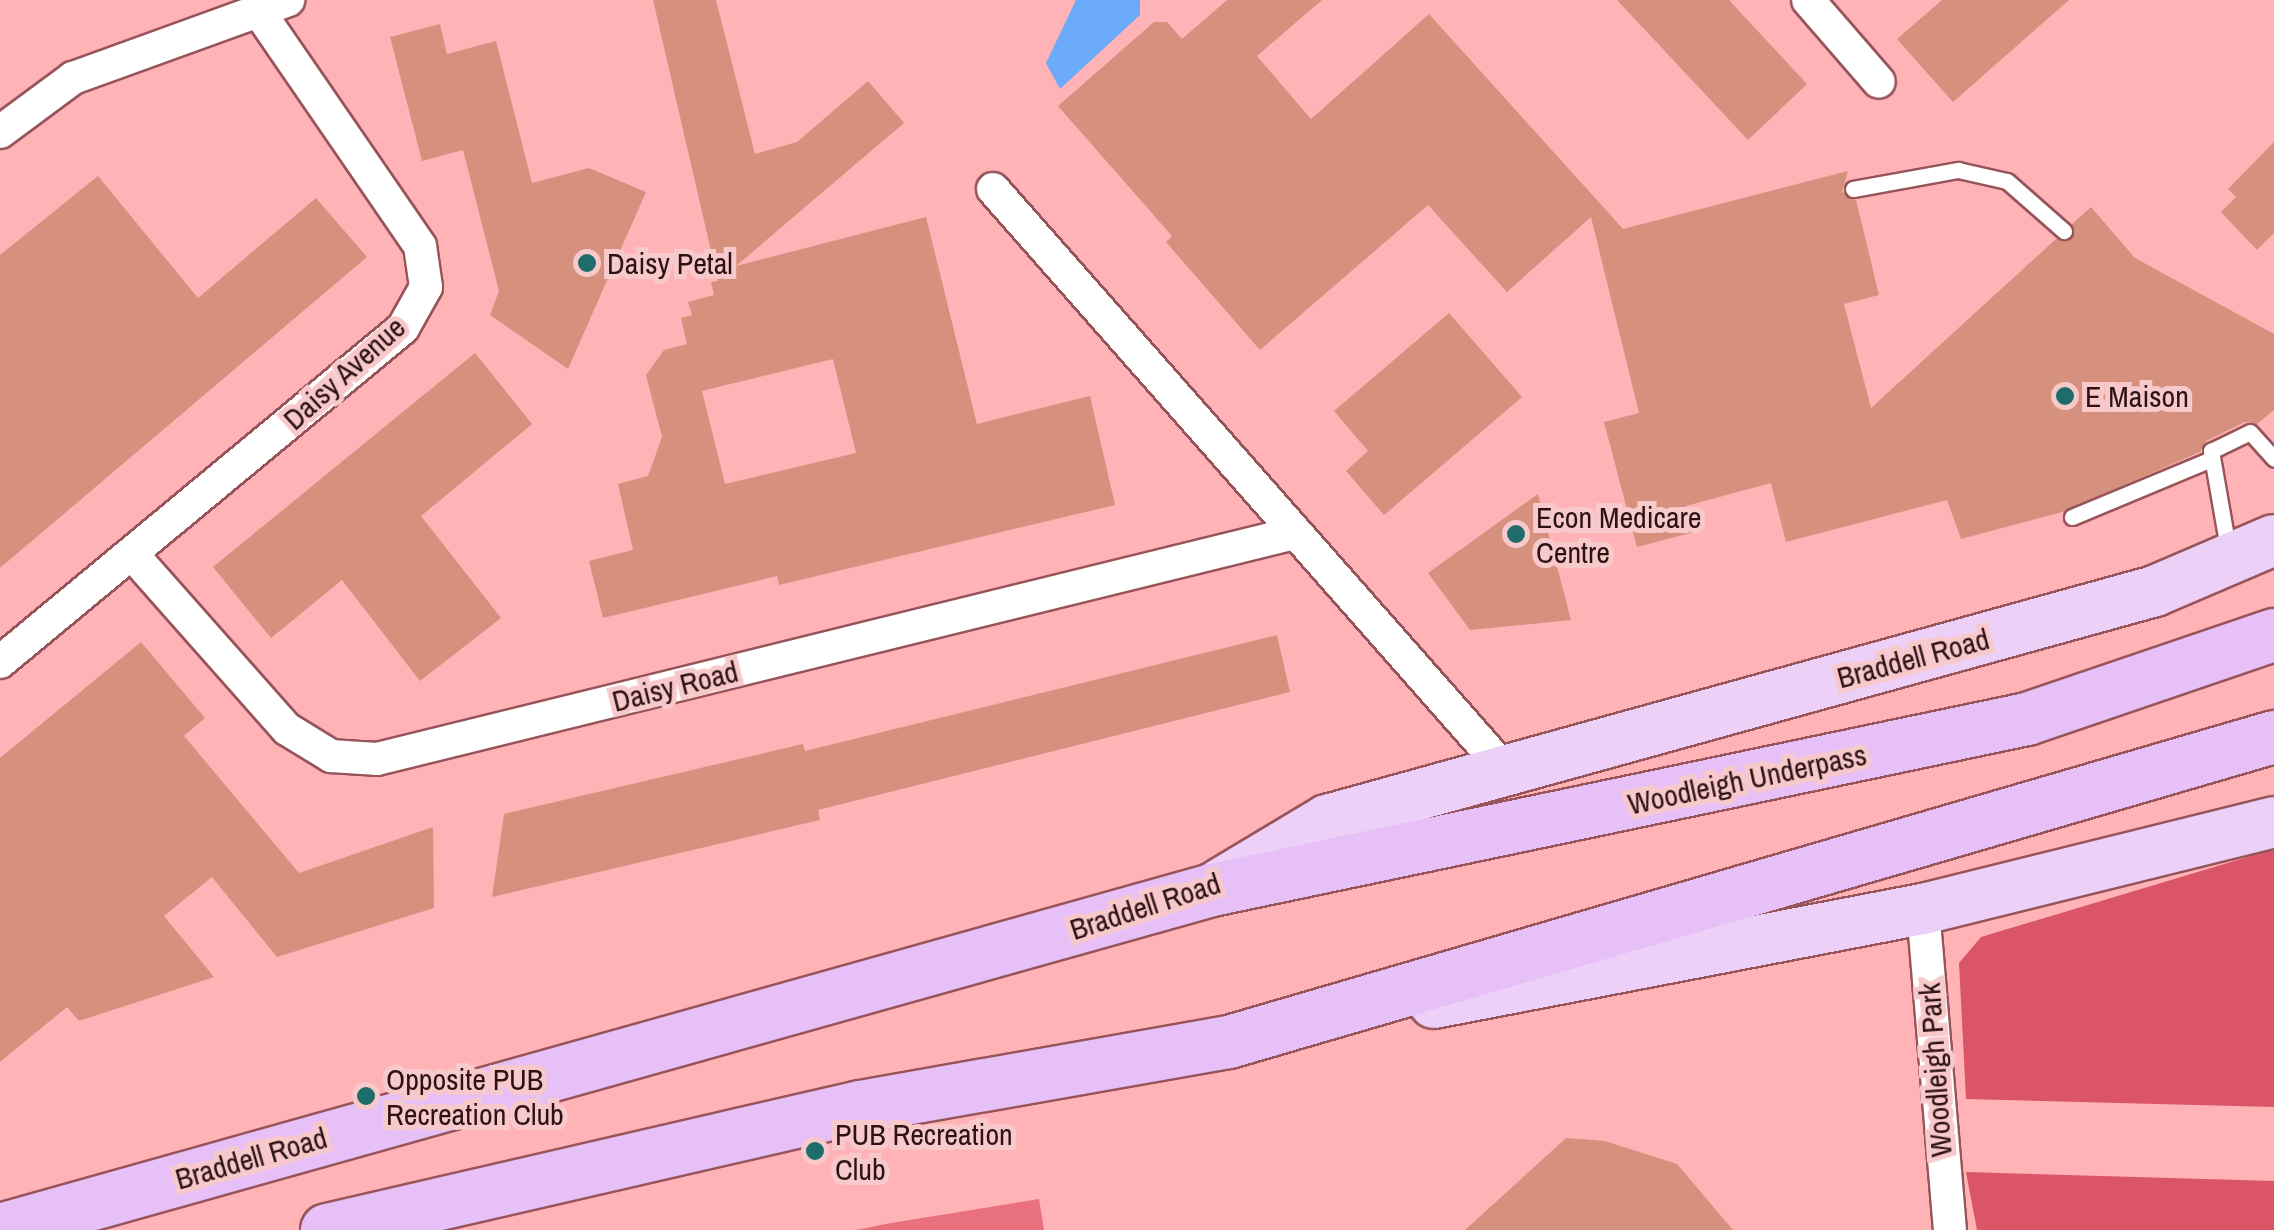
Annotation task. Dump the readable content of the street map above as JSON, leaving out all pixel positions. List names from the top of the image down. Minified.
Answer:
{"streets":{"highway":["Braddell Road","Woodleigh Underpass"],"street":["Daisy Avenue","Daisy Road","Woodleigh Park"]},"crossings":[["Daisy Avenue","Daisy Road"],["Braddell Road","Woodleigh Underpass"]],"places":["Daisy Petal","E Maison","Econ Medicare Centre","Opposite PUB Recreation Club","PUB Recreation Club"]}
